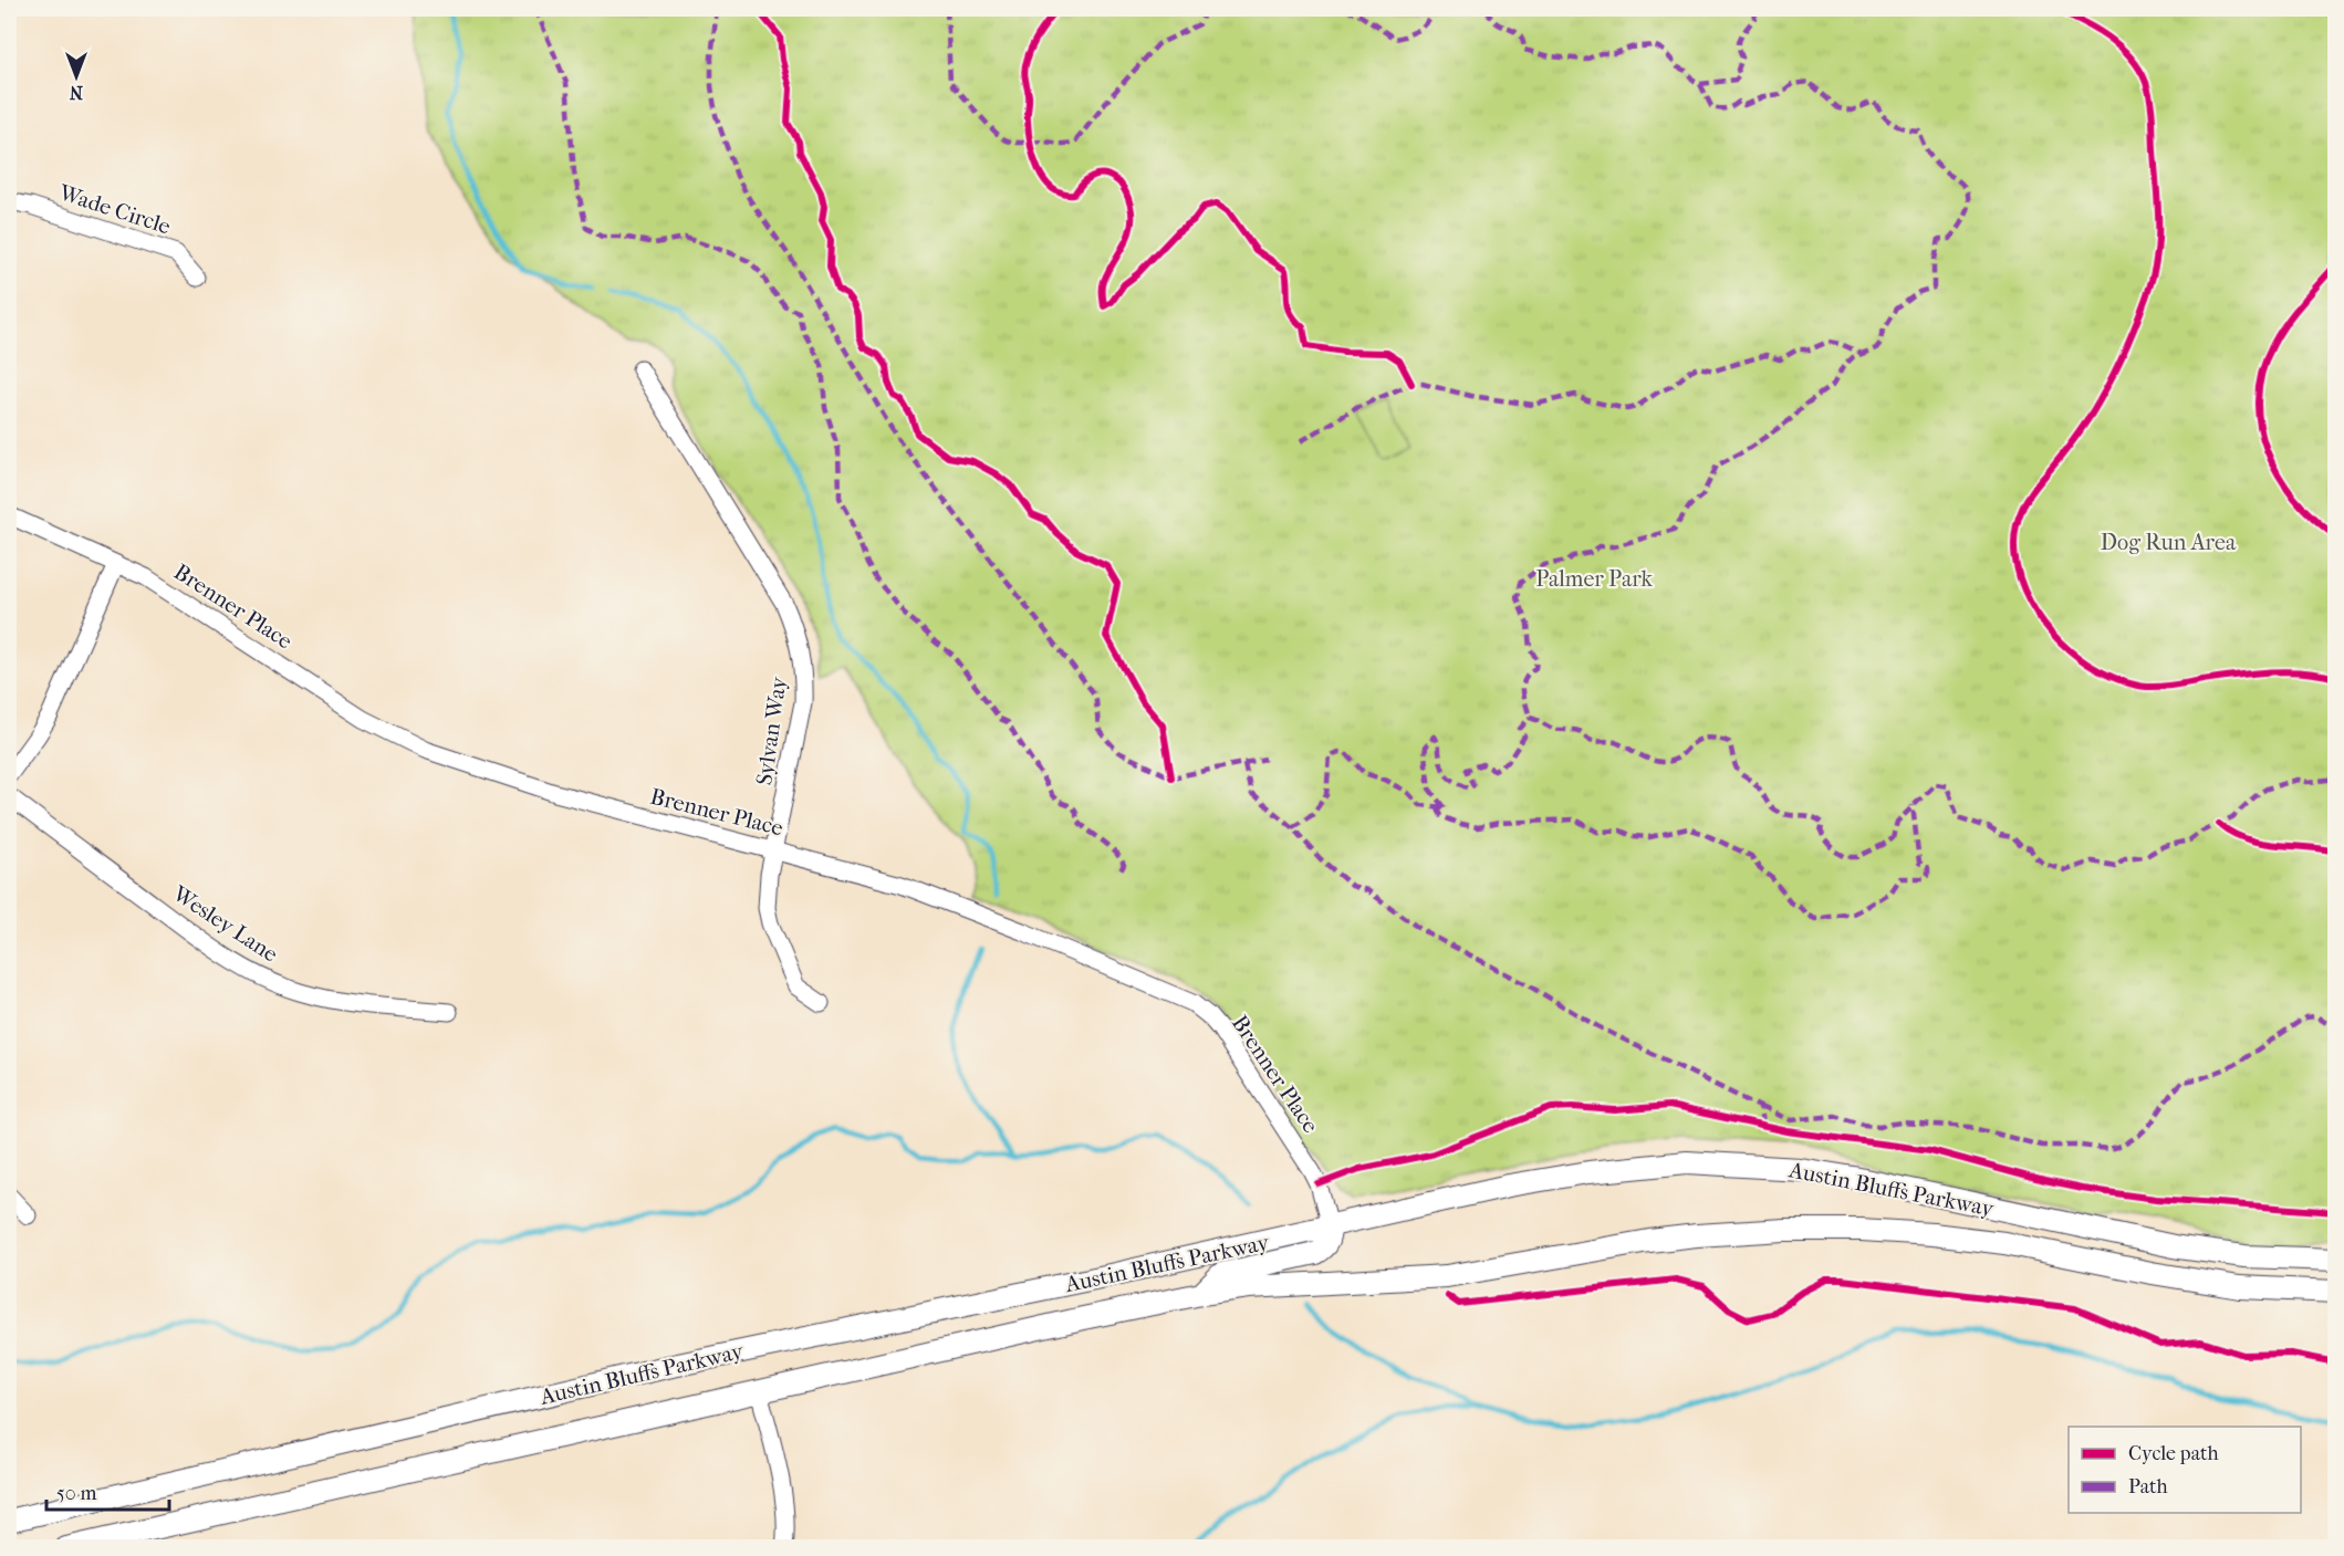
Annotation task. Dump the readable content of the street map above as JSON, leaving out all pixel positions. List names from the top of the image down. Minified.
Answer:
{"streets":{"main road":["Austin Bluffs Parkway"],"street":["Wade Circle","Brenner Place","Sylvan Way","Wesley Lane"]},"crossings":[["Brenner Place","Sylvan Way"],["Brenner Place","Austin Bluffs Parkway"]],"parks":["Dog Run Area","Palmer Park"],"legend":["Cycle path","Path"],"scale_bar":"50 m","north":"bottom"}
